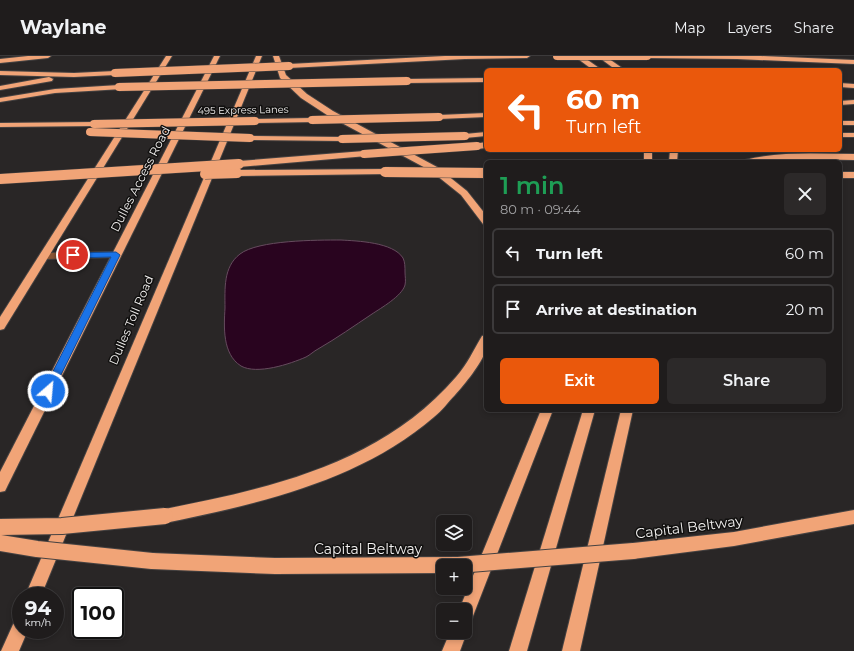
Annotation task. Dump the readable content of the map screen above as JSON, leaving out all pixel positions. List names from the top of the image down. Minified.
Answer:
{"streets":{"highway":["495 Express Lanes","Dulles Access Road","Dulles Toll Road","Capital Beltway"]},"page":{"header":"Waylane","nav":["Map","Layers","Share"],"turn":["60 m","Turn left"],"heading":["1 min","80 m · 09:44"],"list":[{"name":"Turn left","value":"60 m"},{"name":"Arrive at destination","value":"20 m"}],"buttons":["Exit","Share"],"map_buttons":["+","−"],"speed":"94 km/h","limit":"100"}}
